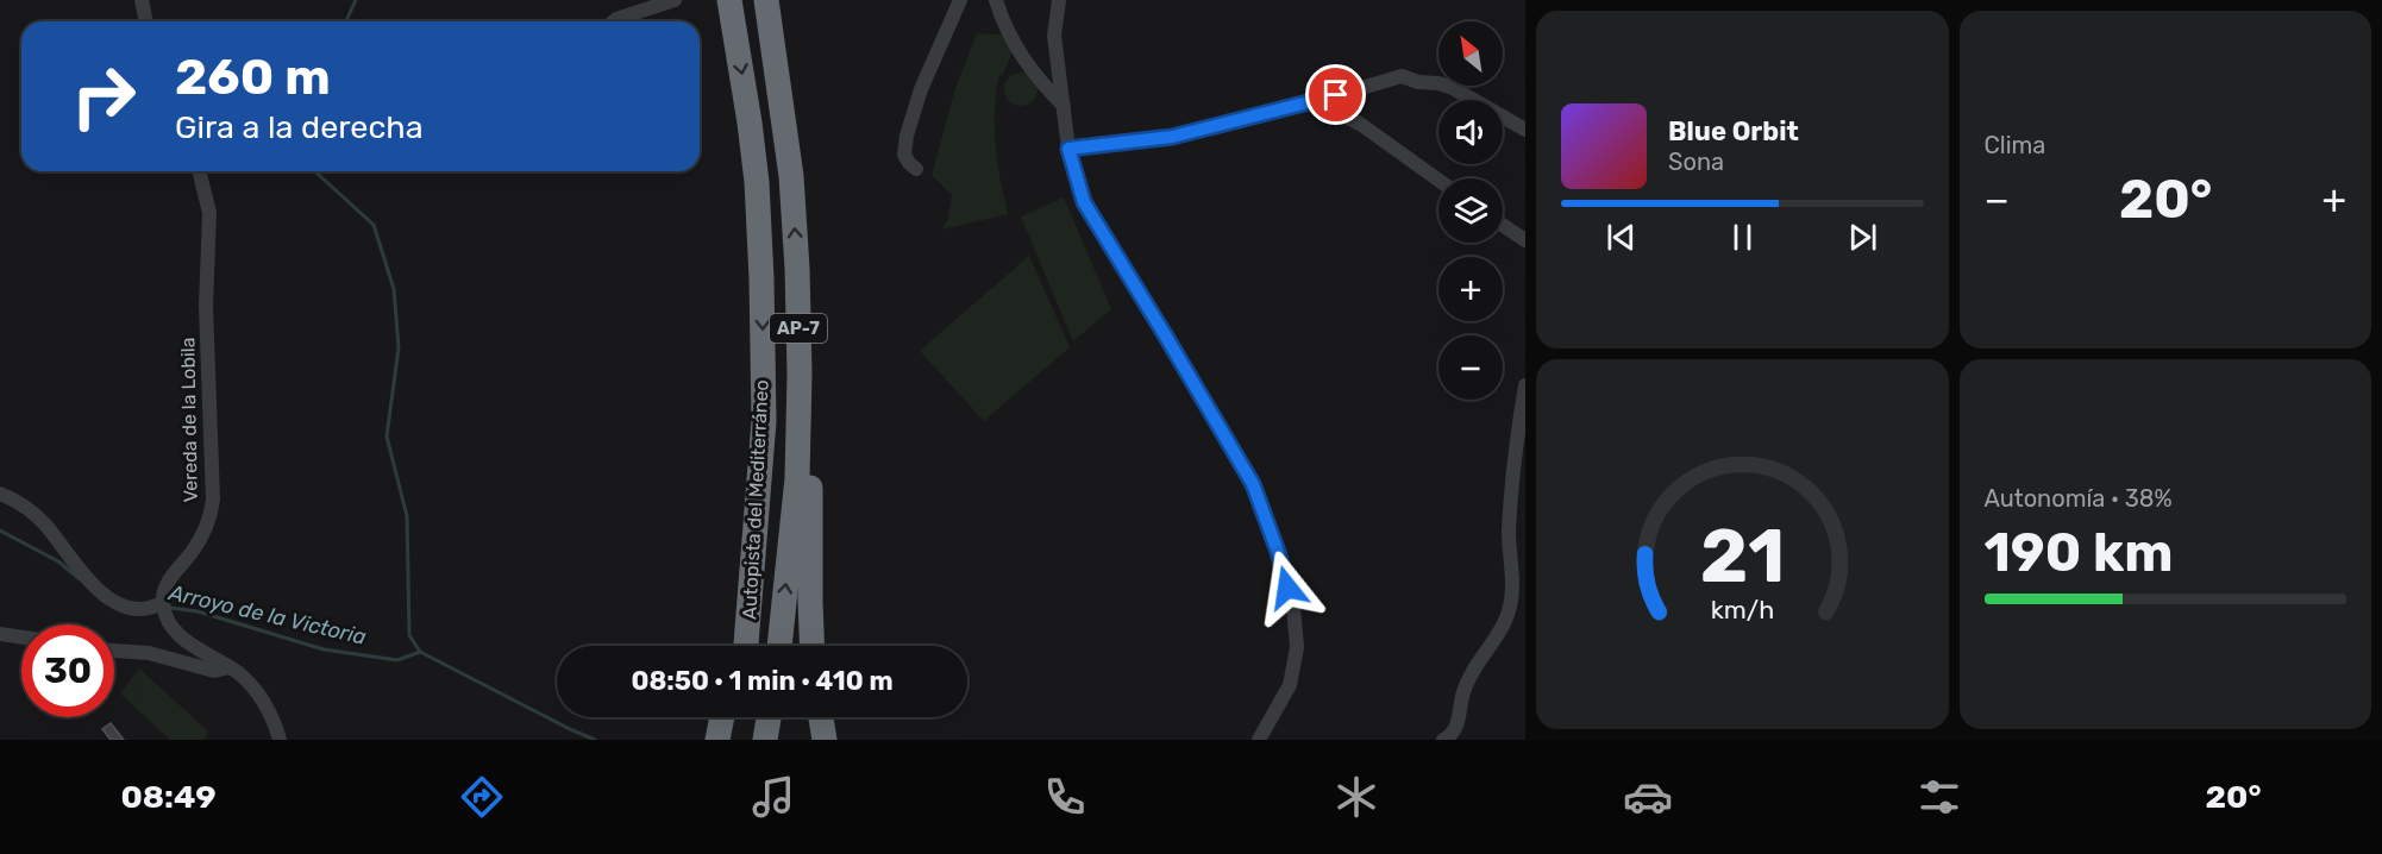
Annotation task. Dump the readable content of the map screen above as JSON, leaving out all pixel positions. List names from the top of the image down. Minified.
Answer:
{"streets":{"highway":["AP-7","Autopista del Mediterráneo"],"street":["Vereda de la Lobila"]},"water":["Arroyo de la Victoria"],"north":"top left","page":{"tile":["Clima",["Autonomía · 38%","190 km"]],"map_buttons":["+","−"],"turn":["260 m","Gira a la derecha"],"song":["Blue Orbit","Sona"],"heat":["−","20°","+"],"limit":"30","trip":"08:50 · 1 min · 410 m","tabs":["08:49","20°"],"gauge":["21","km/h"]}}
